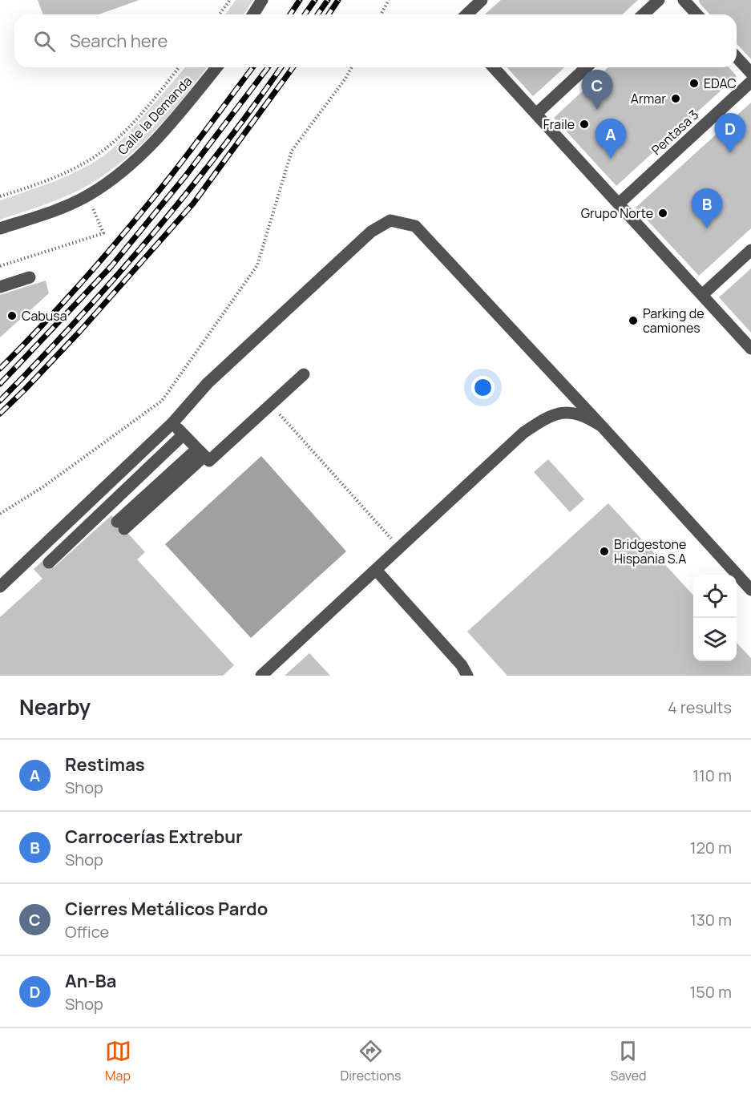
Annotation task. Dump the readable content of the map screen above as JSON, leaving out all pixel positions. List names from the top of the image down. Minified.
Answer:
{"streets":{"street":["Calle la Demanda","Pentasa 3"]},"places":["EDAC","Armar","Fraile","Grupo Norte","Cabusa","Parking de camiones","Bridgestone Hispania S.A"],"page":{"search":"Search here","pins":["C","D","A","B"],"heading":["Nearby","4 results"],"list":[{"mark":"A","name":"Restimas","note":"Shop","value":"110 m"},{"mark":"B","name":"Carrocerías Extrebur","note":"Shop","value":"120 m"},{"mark":"C","name":"Cierres Metálicos Pardo","note":"Office","value":"130 m"},{"mark":"D","name":"An-Ba","note":"Shop","value":"150 m"}],"nav":["Map","Directions","Saved"]}}
